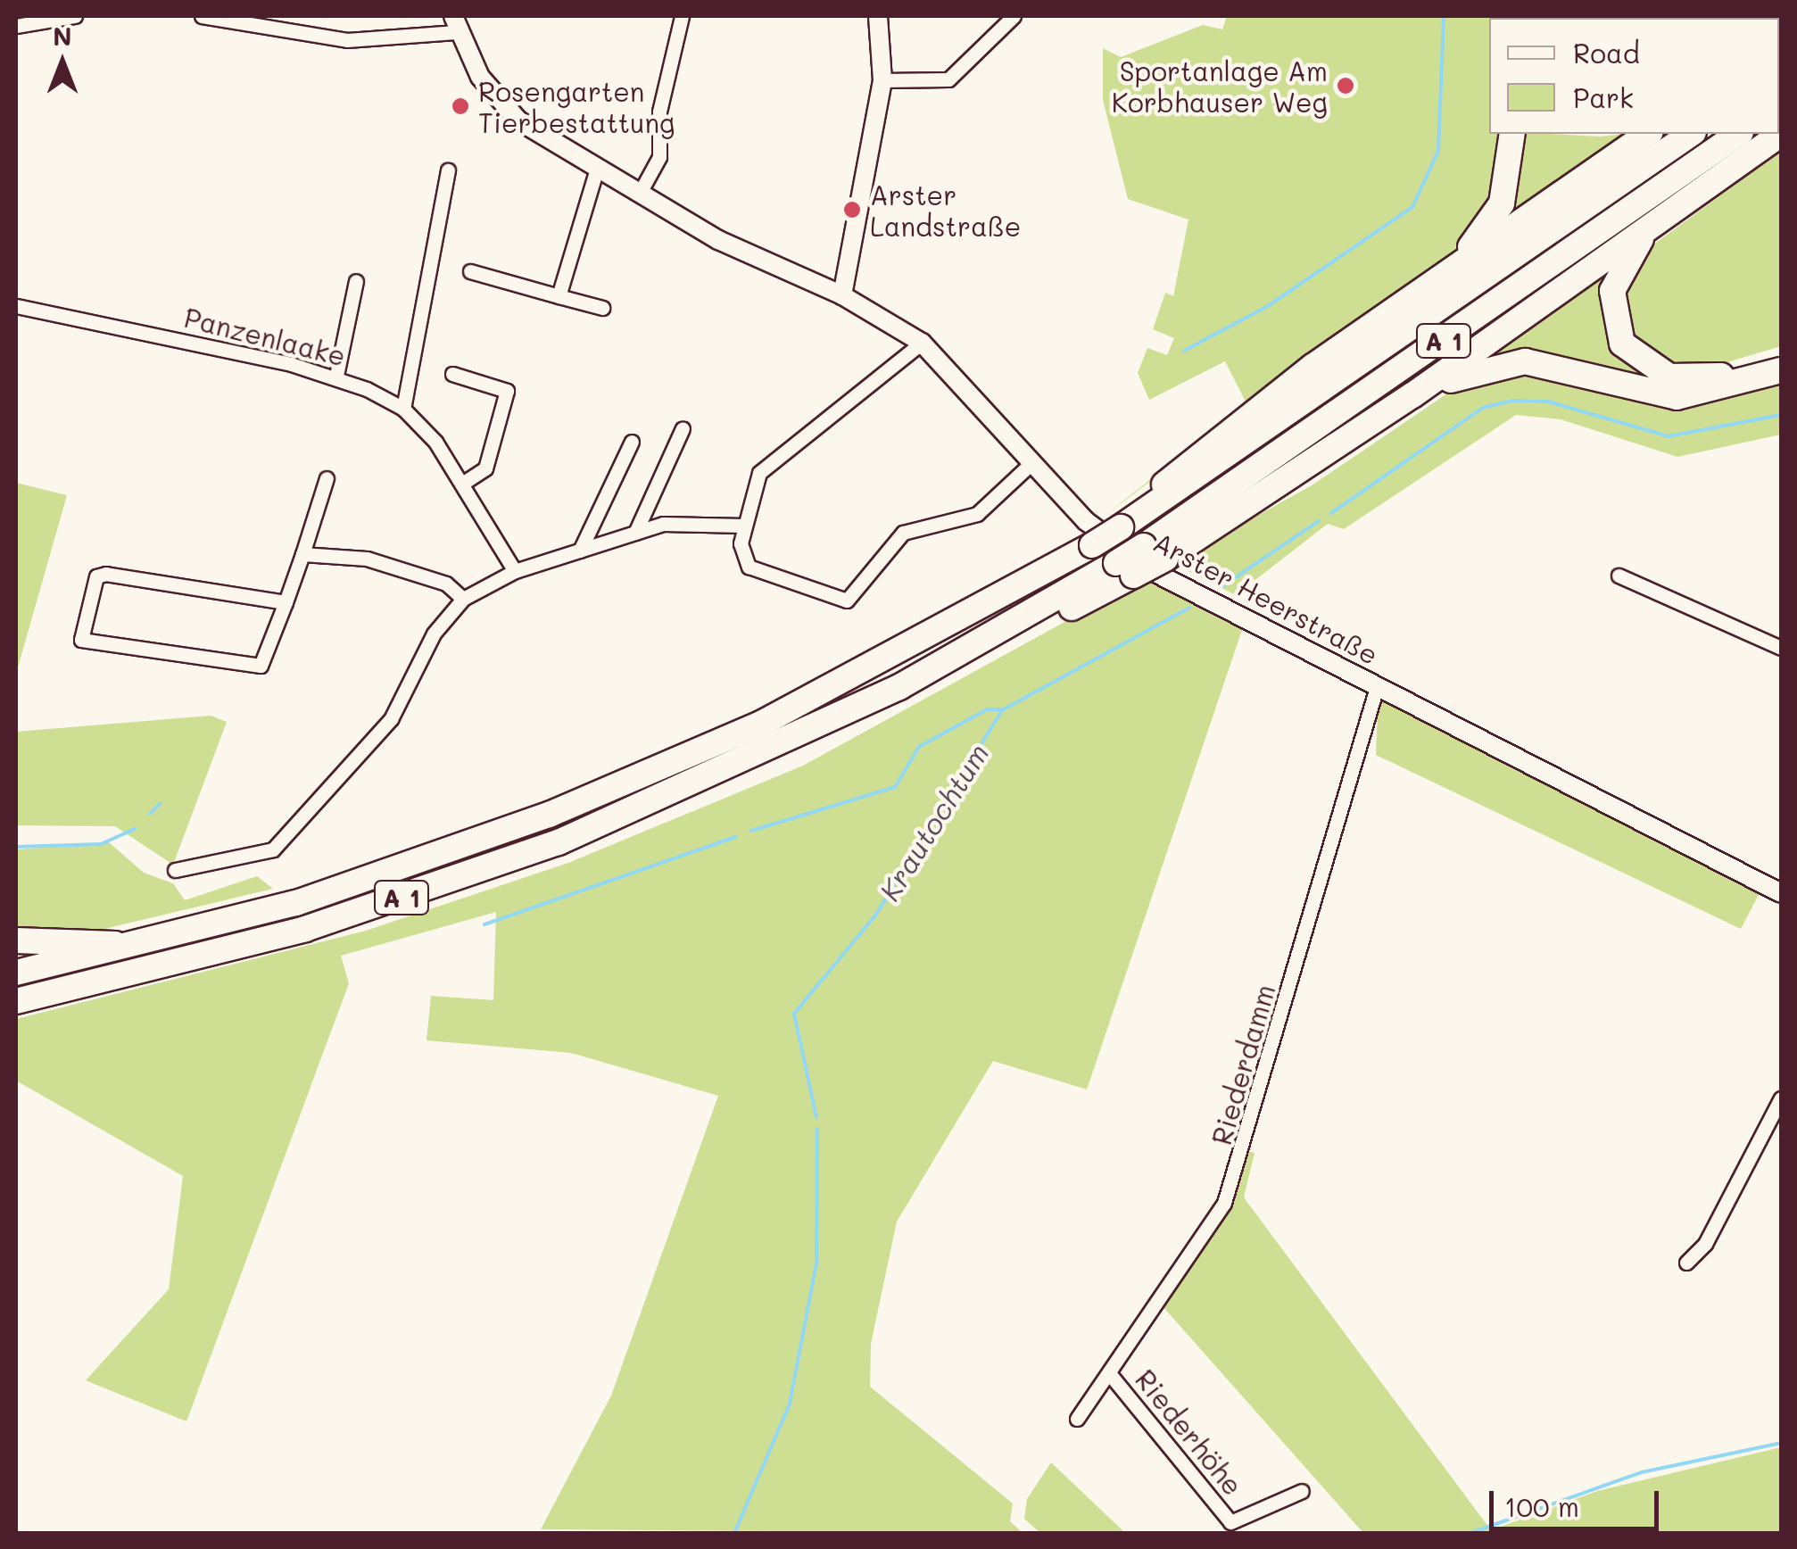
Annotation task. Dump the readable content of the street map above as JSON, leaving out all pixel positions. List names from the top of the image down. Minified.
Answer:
{"streets":{"highway":["A 1"],"street":["Panzenlaake","Arster Heerstraße","Riederdamm","Riederhöhe"]},"crossings":[["Arster Heerstraße","Riederdamm"],["Riederdamm","Riederhöhe"]],"water":["Krautochtum"],"places":["Sportanlage Am Korbhauser Weg","Rosengarten Tierbestattung","Arster Landstraße"],"legend":["Road","Park"],"scale_bar":"100 m","north":"top"}
